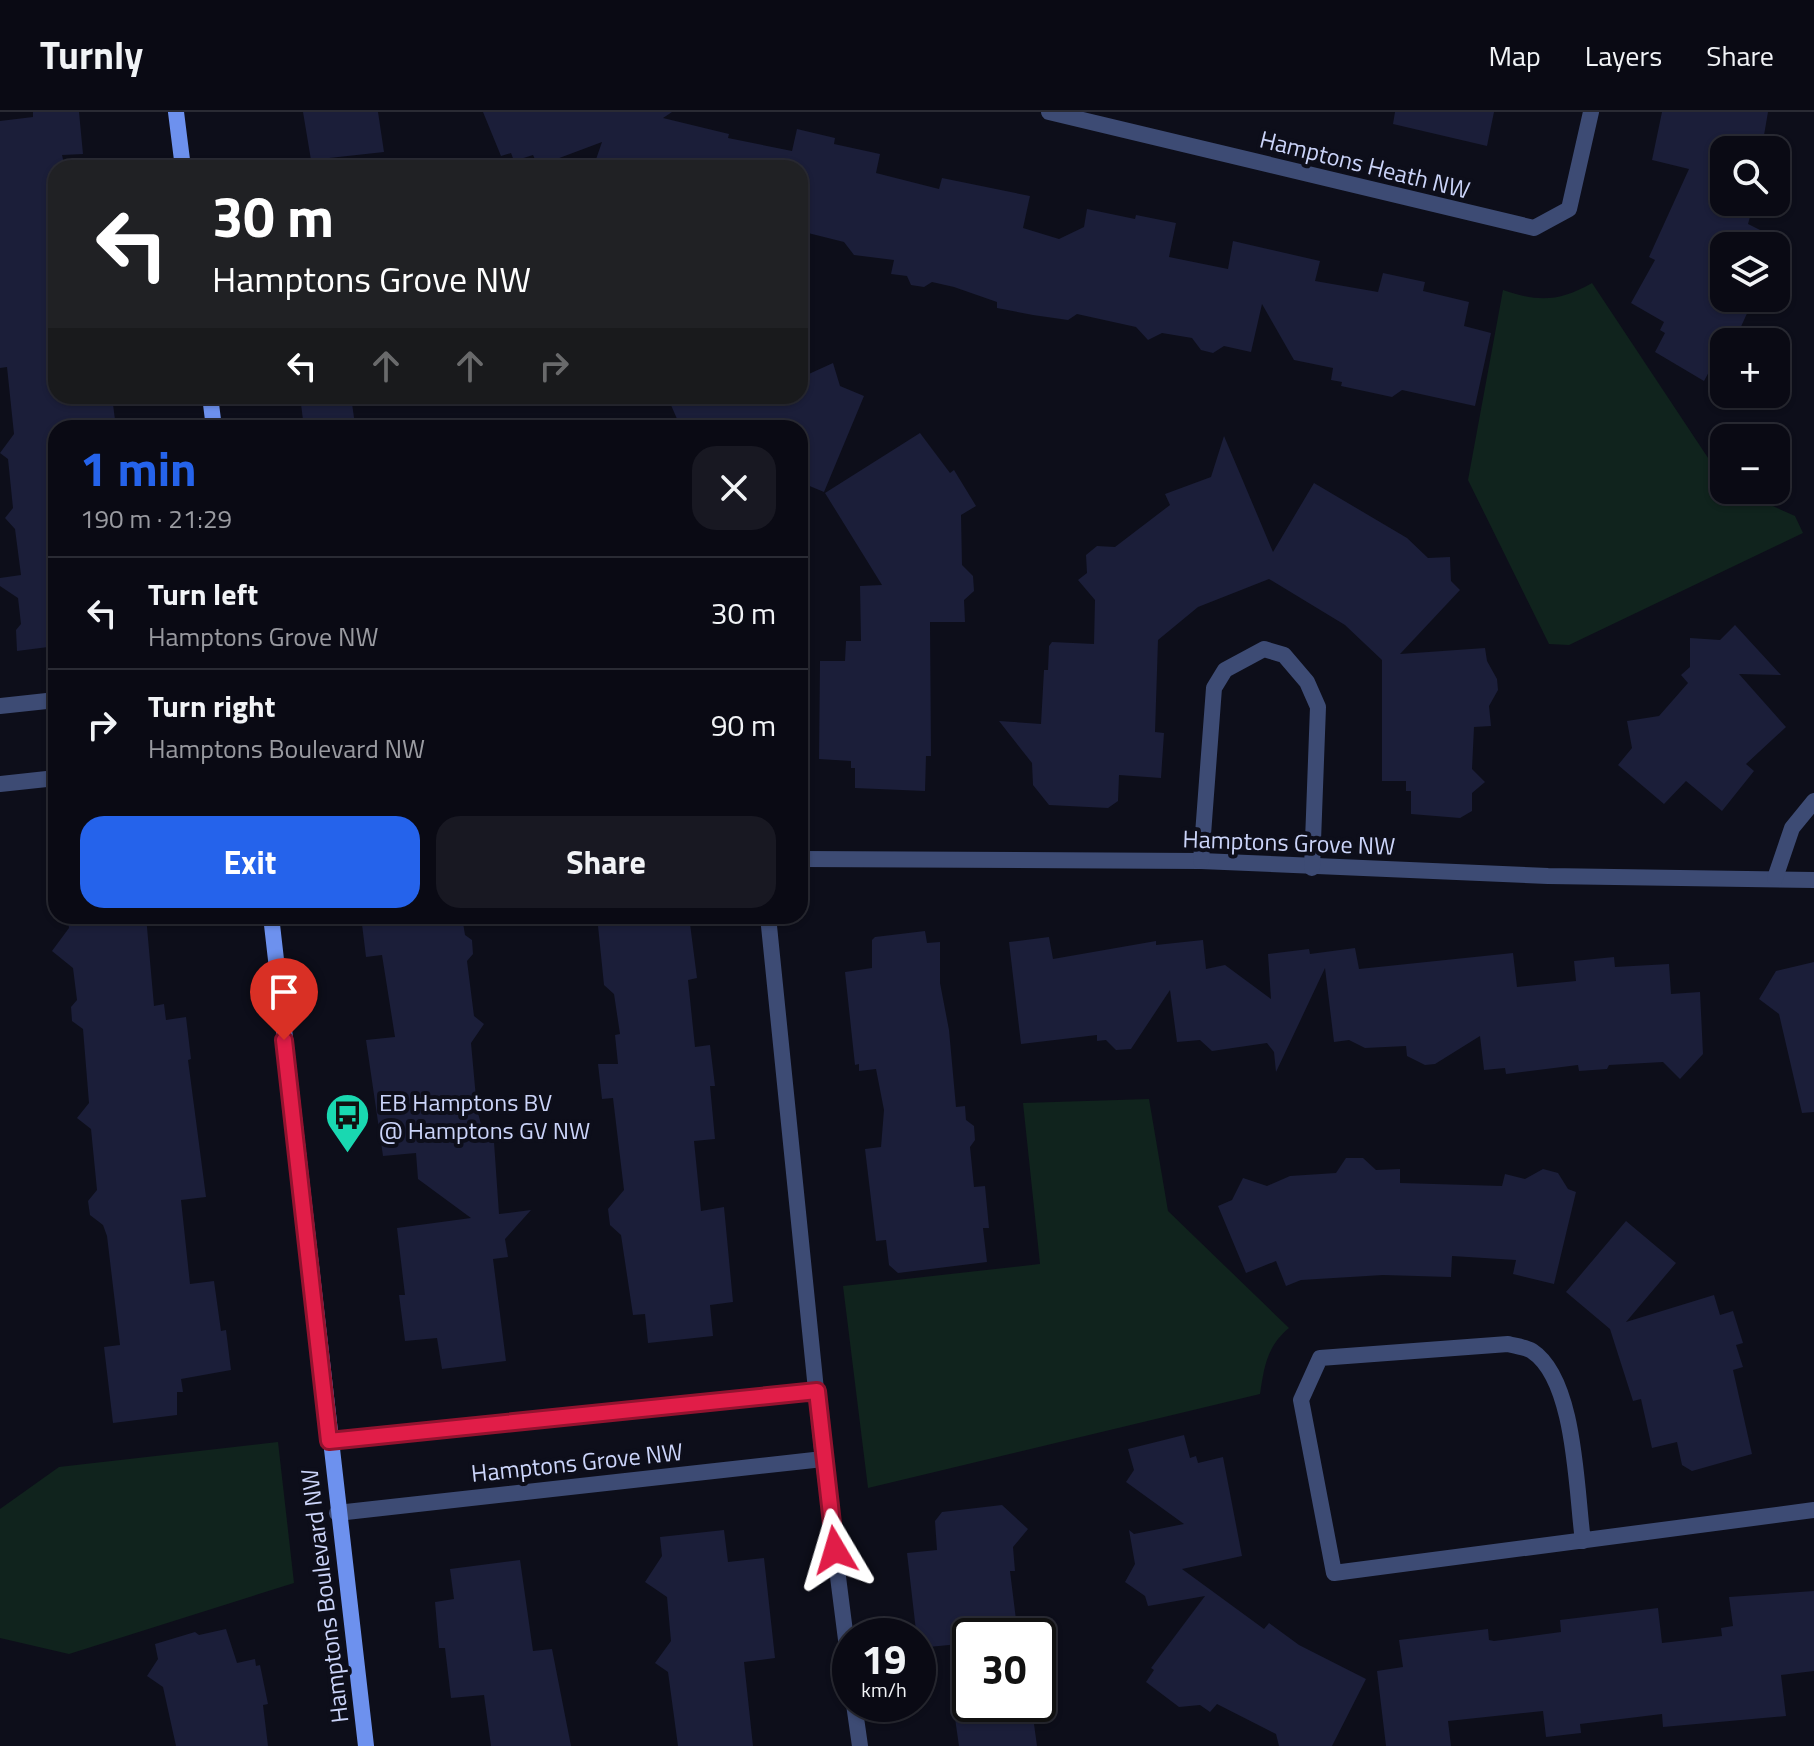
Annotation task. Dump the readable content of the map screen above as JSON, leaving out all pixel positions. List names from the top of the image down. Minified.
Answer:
{"streets":{"street":["Hamptons Heath NW","Hamptons Grove NW","Hamptons Boulevard NW"]},"crossings":[["Hamptons Grove NW","Hamptons Boulevard NW"]],"places":{"bus stop":["EB Hamptons BV @ Hamptons GV NW"]},"page":{"header":"Turnly","nav":["Map","Layers","Share"],"map_buttons":["+","−"],"turn":["30 m","Hamptons Grove NW"],"heading":["1 min","190 m · 21:29"],"list":[{"name":"Turn left","note":"Hamptons Grove NW","value":"30 m"},{"name":"Turn right","note":"Hamptons Boulevard NW","value":"90 m"}],"buttons":["Exit","Share"],"speed":"19 km/h","limit":"30"}}
